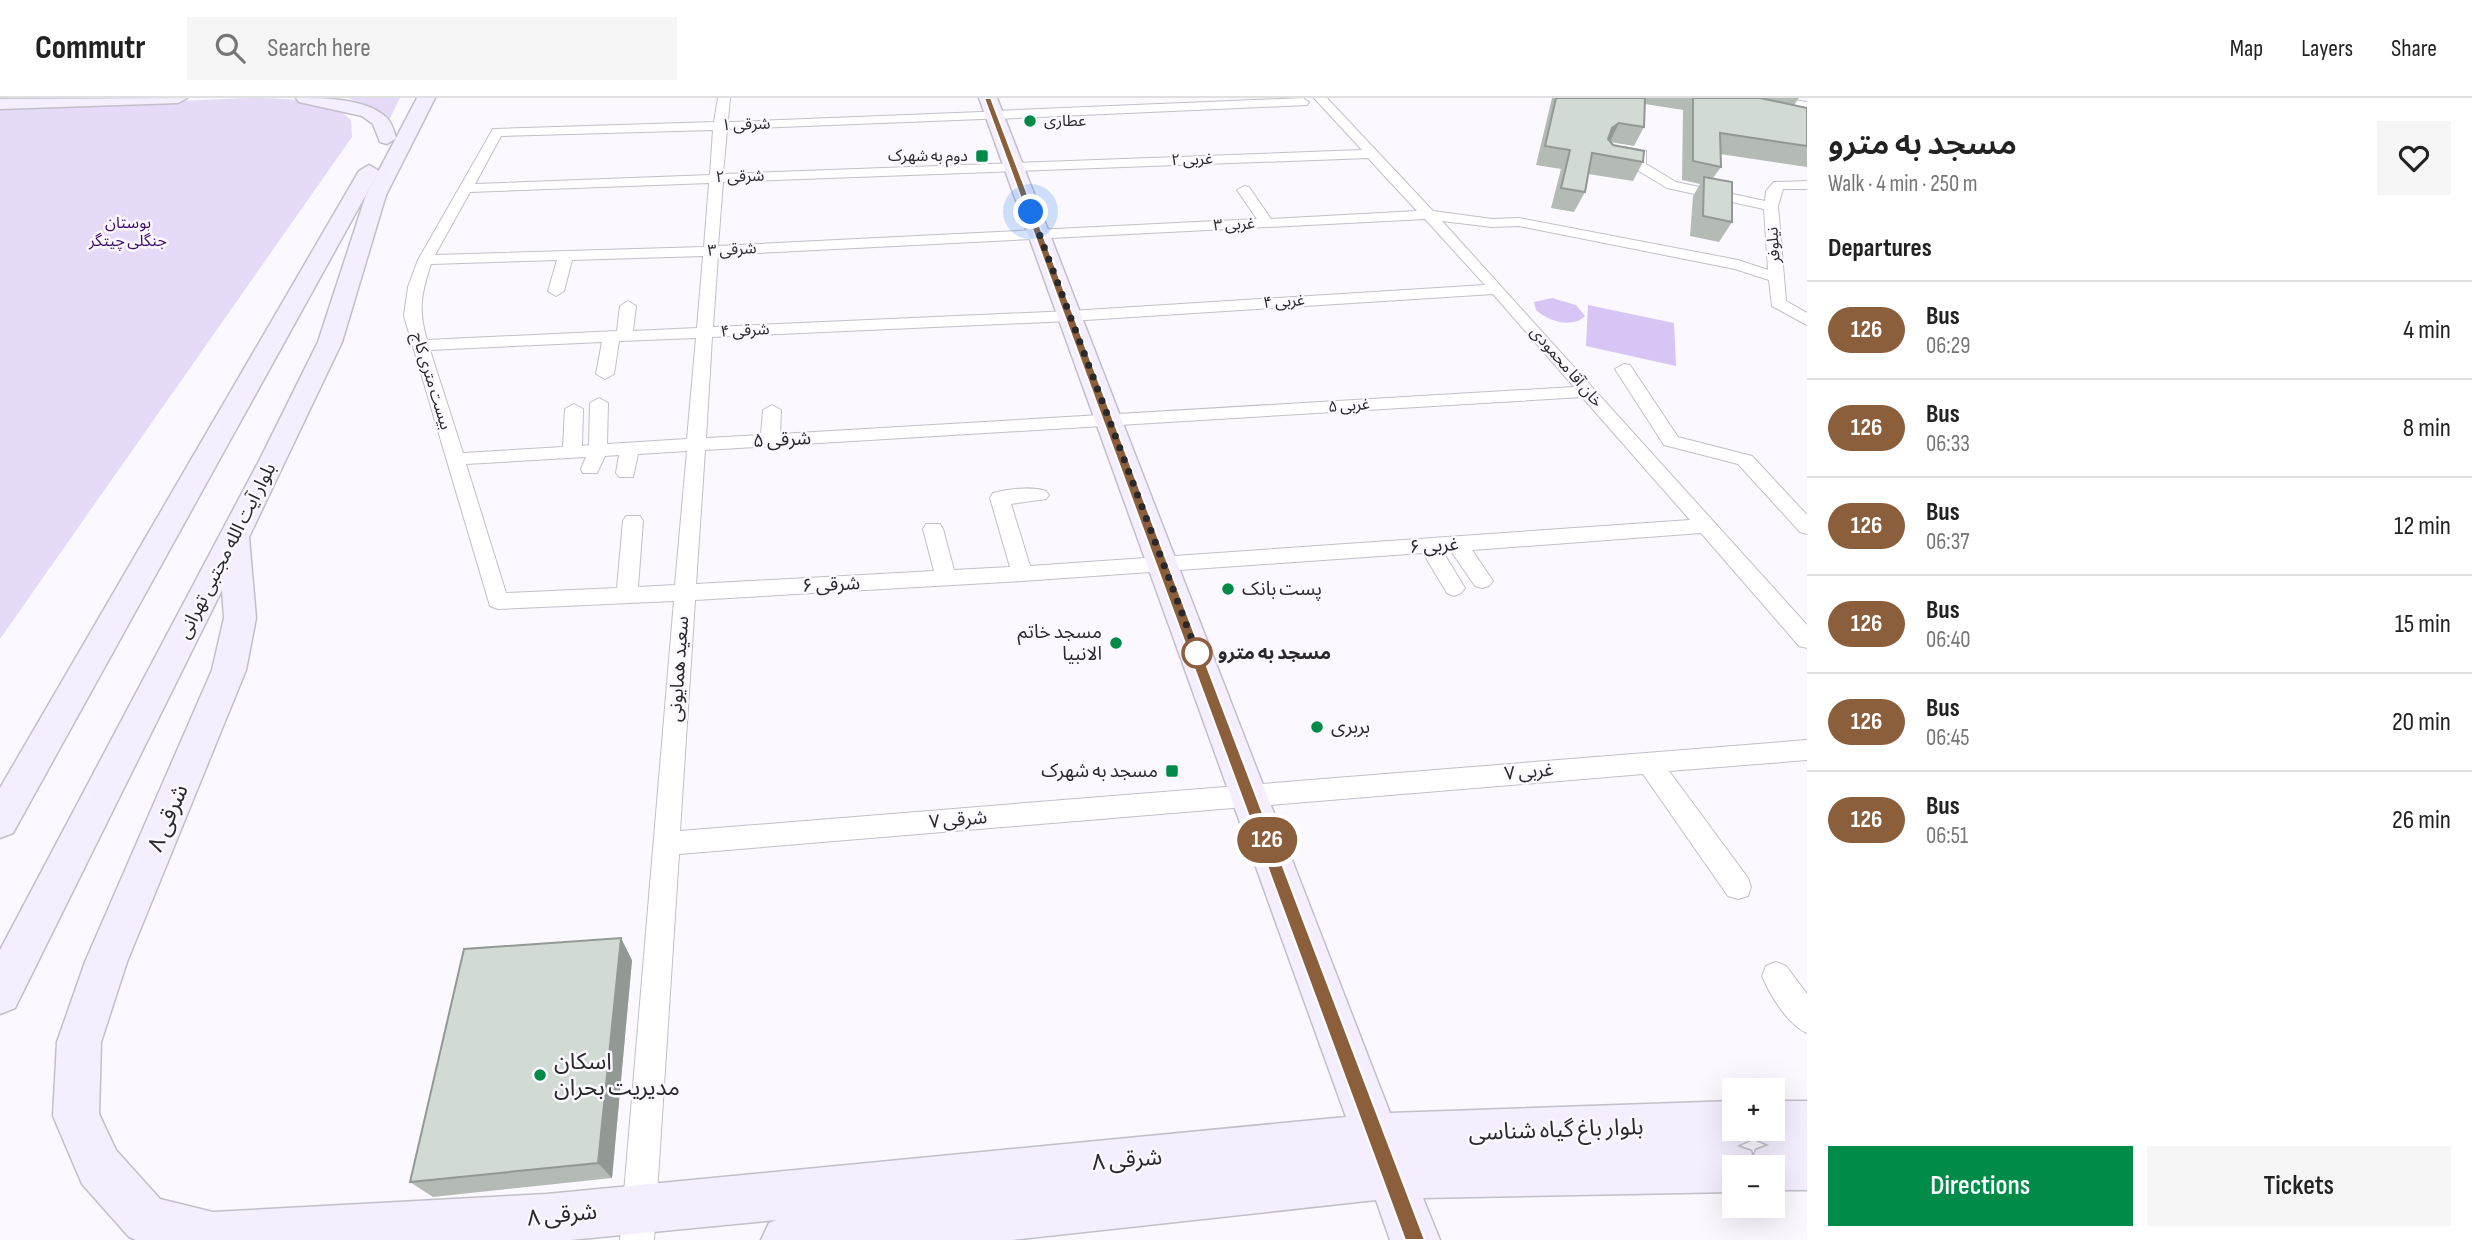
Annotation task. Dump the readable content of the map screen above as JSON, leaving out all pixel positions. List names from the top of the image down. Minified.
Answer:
{"streets":{"street":["۱ شرقی","۲ غربی","۲ شرقی","۳ غربی","نیلوفر","۳ شرقی","۴ غربی","۴ شرقی","خان آقا محمودی","بیست متری کاج","۵ غربی","۵ شرقی","۶ غربی","بلوار آیت الله مجتبی تهرانی","۶ شرقی","سعید همایونی","۷ غربی","۸ شرقی","۷ شرقی","بلوار باغ گیاه شناسی"]},"crossings":[["۱ شرقی","بیست متری کاج"],["۱ شرقی","سعید همایونی"],["۲ غربی","۲ شرقی"],["۲ غربی","خان آقا محمودی"],["۲ شرقی","بیست متری کاج"],["۲ شرقی","سعید همایونی"],["۳ غربی","نیلوفر"],["۳ غربی","۳ شرقی"],["۳ غربی","خان آقا محمودی"],["۳ شرقی","بیست متری کاج"],["۳ شرقی","سعید همایونی"],["۴ غربی","۴ شرقی"],["۴ غربی","خان آقا محمودی"],["۴ شرقی","بیست متری کاج"],["۴ شرقی","سعید همایونی"],["خان آقا محمودی","۵ غربی"],["خان آقا محمودی","۶ غربی"],["بیست متری کاج","۵ شرقی"],["بیست متری کاج","۶ شرقی"],["۵ غربی","۵ شرقی"],["۵ شرقی","سعید همایونی"],["۶ غربی","۶ شرقی"],["بلوار آیت الله مجتبی تهرانی","۸ شرقی"],["۶ شرقی","سعید همایونی"],["سعید همایونی","۸ شرقی"],["سعید همایونی","۷ شرقی"],["۷ غربی","۷ شرقی"],["۸ شرقی","بلوار باغ گیاه شناسی"]],"parks":["بوستان جنگلی چیتگر"],"places":{"other":["عطاری","پست بانک","مسجد خاتم الانبیا","مسجد به مترو","بربری","اسکان مدیریت بحران"],"transit":["دوم به شهرک","مسجد به شهرک"]},"lines":["bus line 126"],"page":{"header":"Commutr","search":"Search here","nav":["Map","Layers","Share"],"on_map":"126","heading":[["مسجد به مترو","Walk · 4 min · 250 m"],"Departures"],"list":[{"mark":"126","name":"Bus","note":"06:29","value":"4 min"},{"mark":"126","name":"Bus","note":"06:33","value":"8 min"},{"mark":"126","name":"Bus","note":"06:37","value":"12 min"},{"mark":"126","name":"Bus","note":"06:40","value":"15 min"},{"mark":"126","name":"Bus","note":"06:45","value":"20 min"},{"mark":"126","name":"Bus","note":"06:51","value":"26 min"}],"map_buttons":["+","−"],"buttons":["Directions","Tickets"]}}
